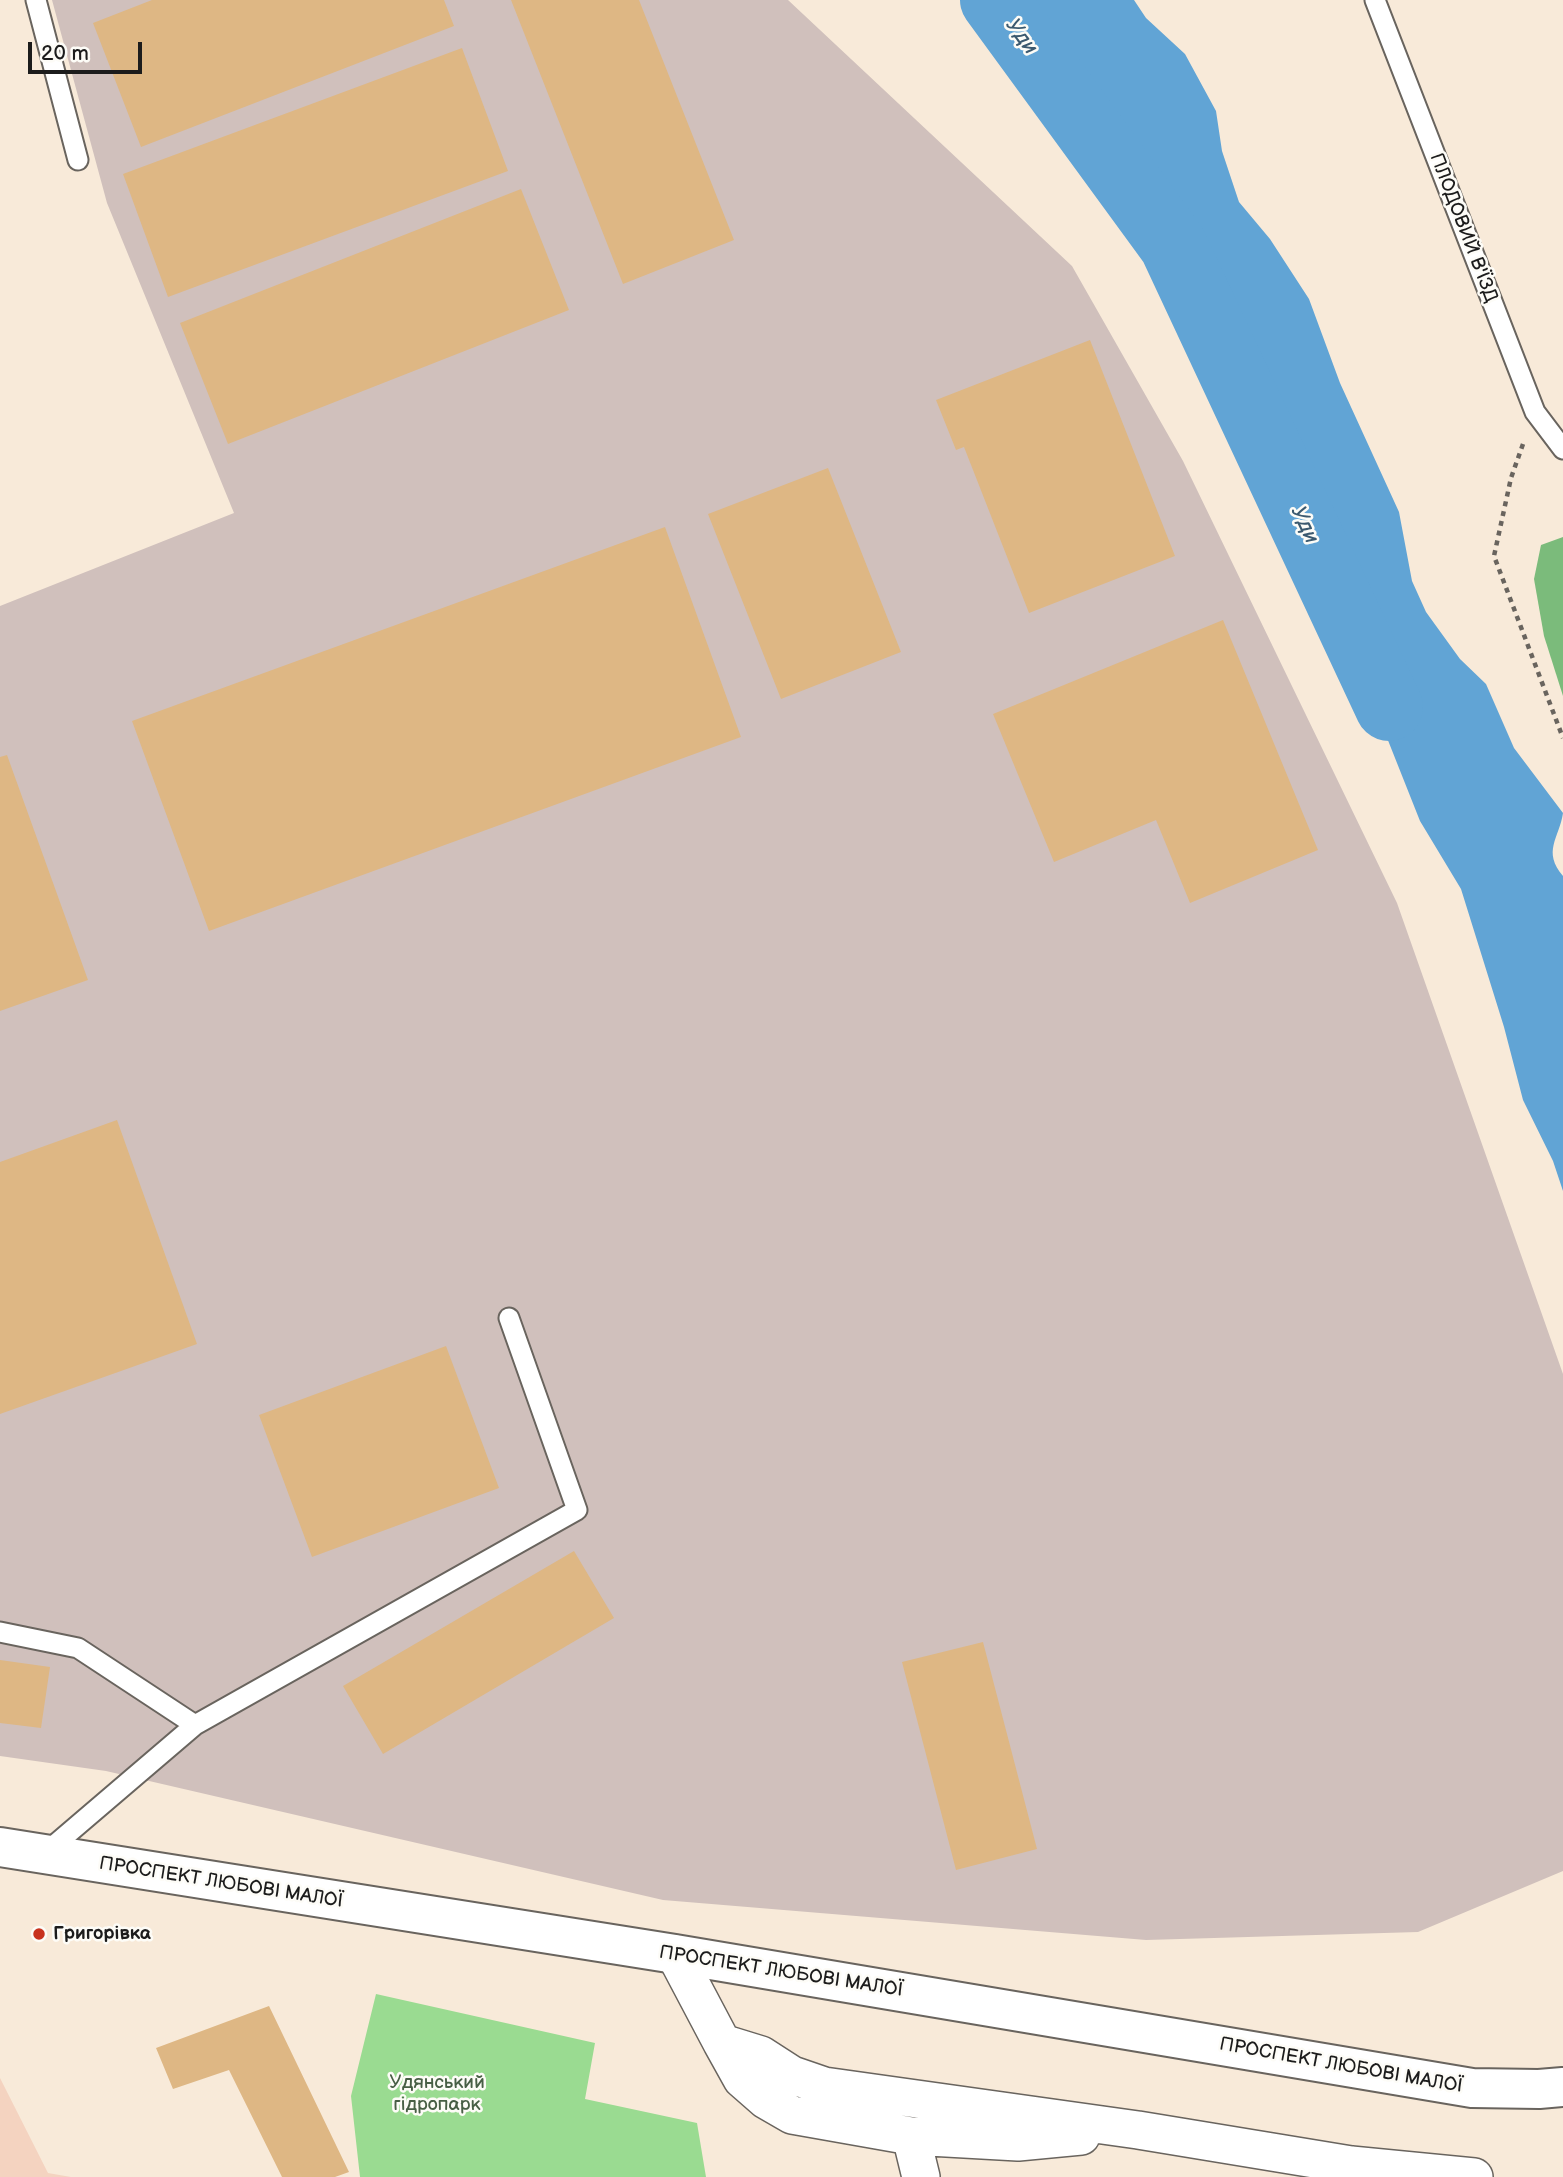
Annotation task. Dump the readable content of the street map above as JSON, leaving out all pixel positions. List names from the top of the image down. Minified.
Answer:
{"streets":{"main road":["ПРОСПЕКТ ЛЮБОВІ МАЛОЇ"],"lane":["ПЛОДОВИЙ В'ЇЗД"]},"water":["Уди"],"parks":["Удянський гідропарк"],"places":["Григорівка"],"scale_bar":"20 m"}
